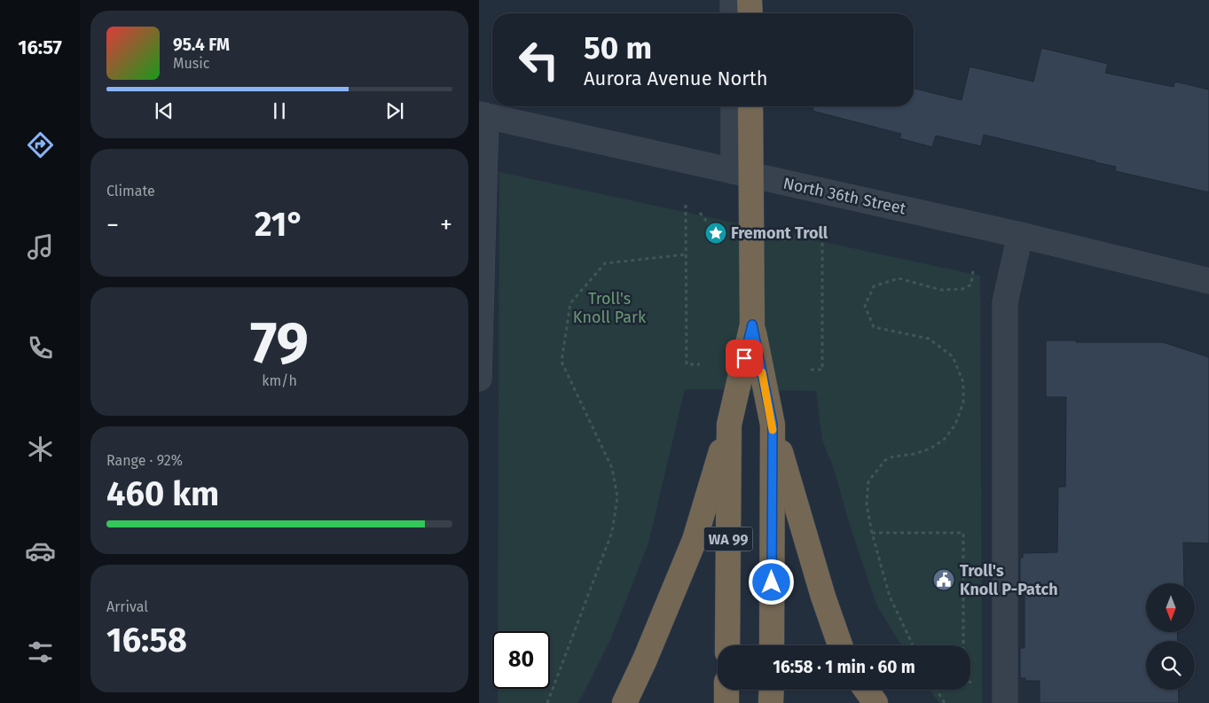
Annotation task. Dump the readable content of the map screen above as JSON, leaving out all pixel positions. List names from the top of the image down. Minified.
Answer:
{"streets":{"highway":["WA 99"],"street":["North 36th Street"]},"parks":["Troll's Knoll Park"],"places":{"place":["Fremont Troll"],"public building":["Troll's Knoll P-Patch"]},"north":"bottom","page":{"tabs":"16:57","turn":["50 m","Aurora Avenue North"],"song":["95.4 FM","Music"],"tile":["Climate",["79","km/h"],["Range · 92%","460 km"],["Arrival","16:58"]],"heat":["−","21°","+"],"limit":"80","trip":"16:58 · 1 min · 60 m"}}
